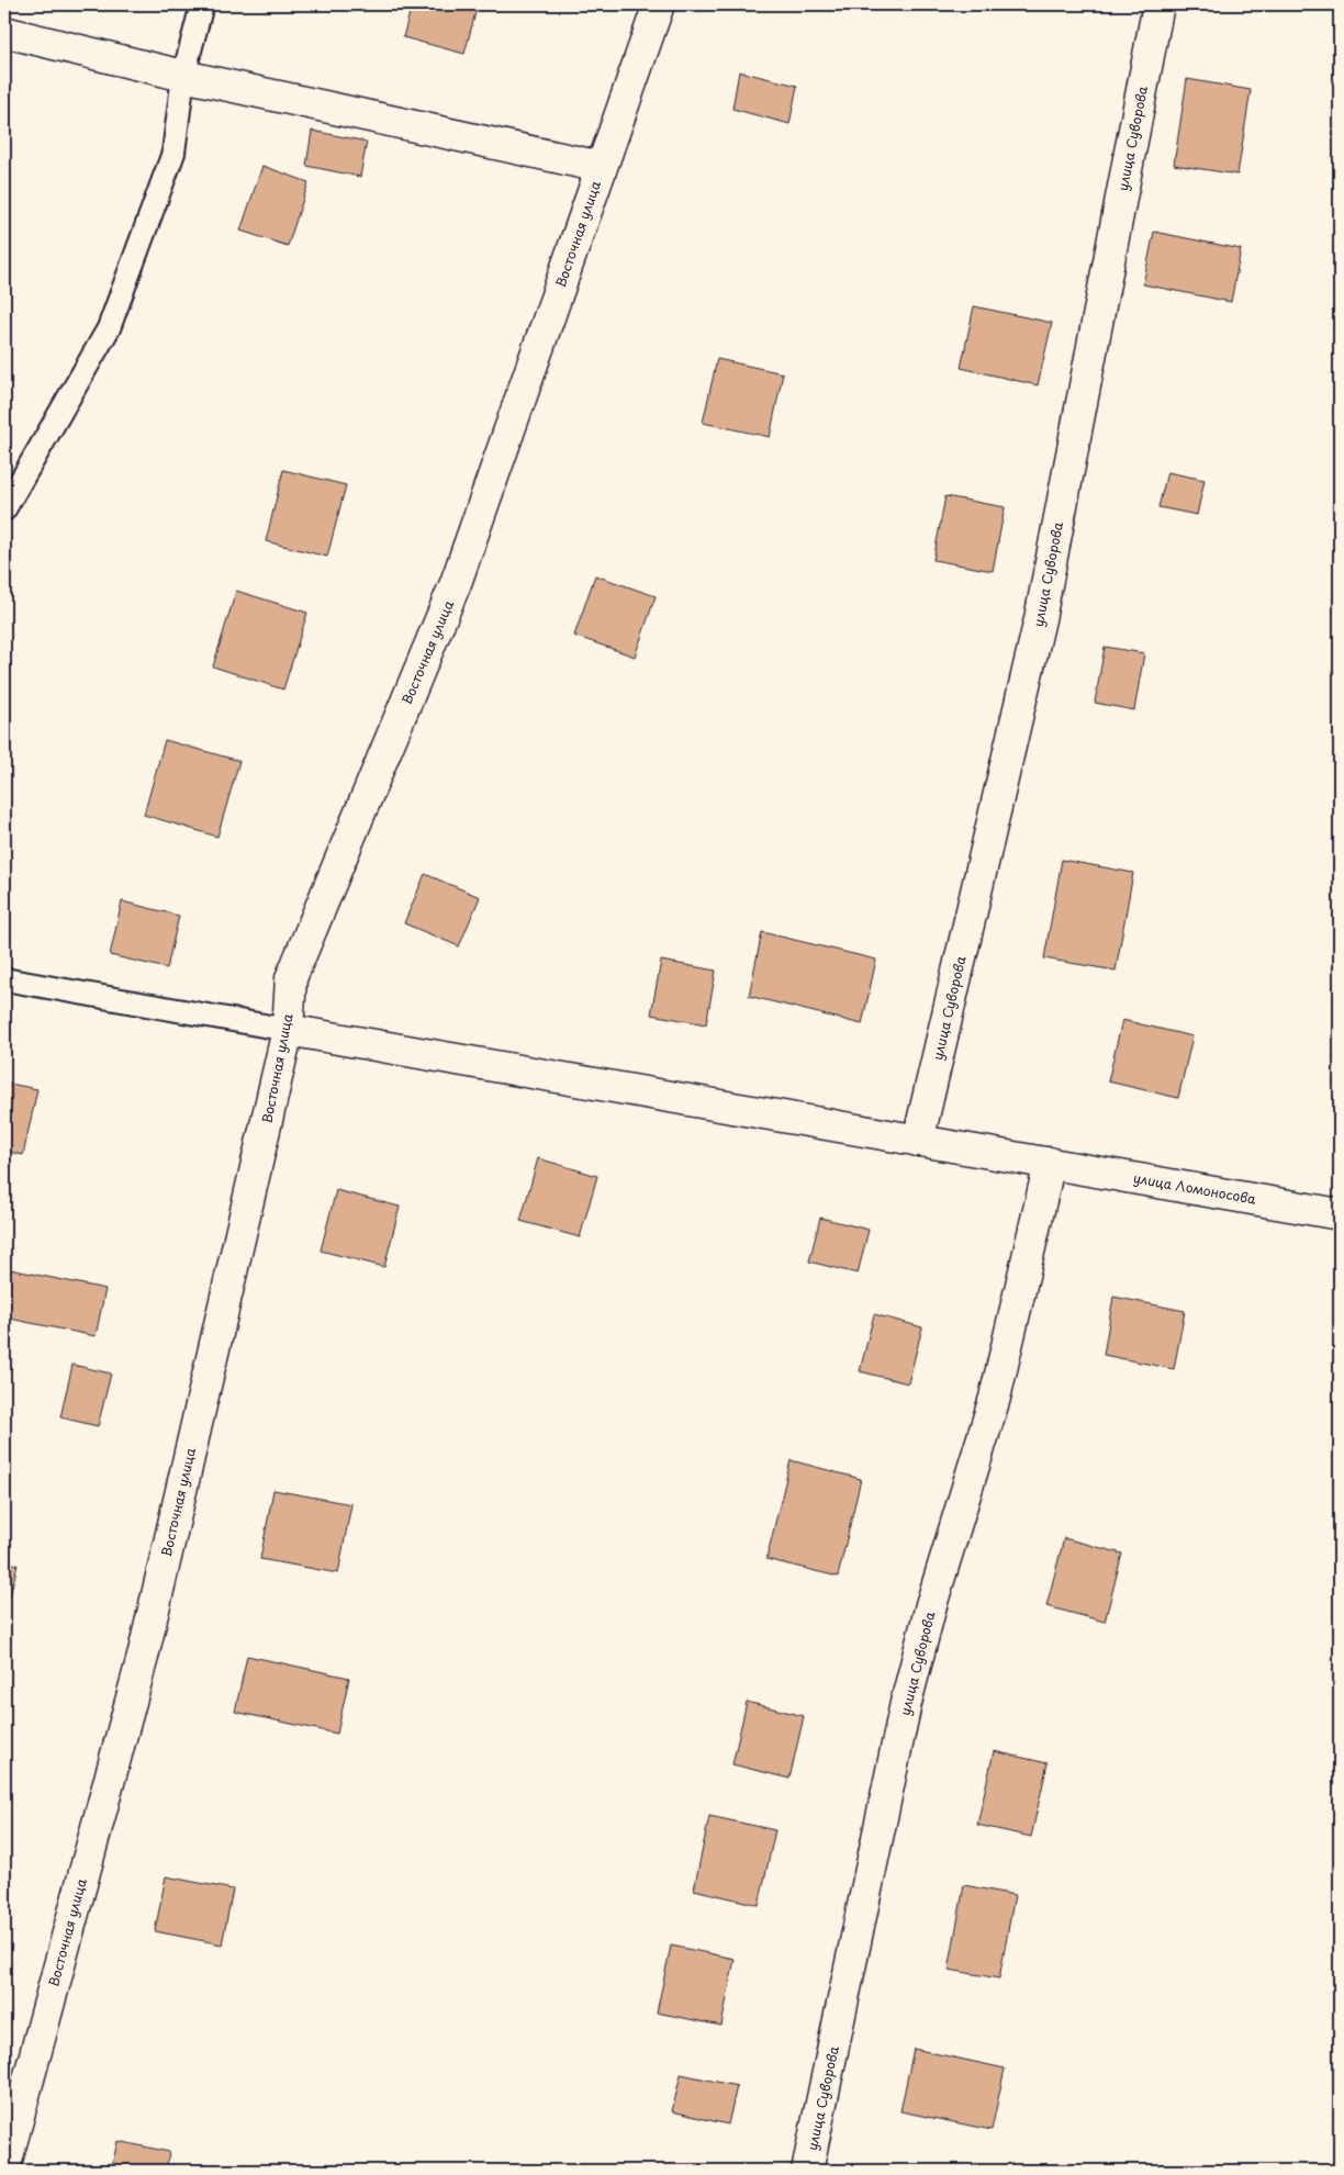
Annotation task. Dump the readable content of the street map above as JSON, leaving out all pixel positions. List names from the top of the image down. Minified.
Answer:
{"streets":{"street":["улица Суворова","Восточная улица","улица Ломоносова"]},"crossings":[["улица Суворова","улица Ломоносова"],["Восточная улица","улица Ломоносова"]]}
